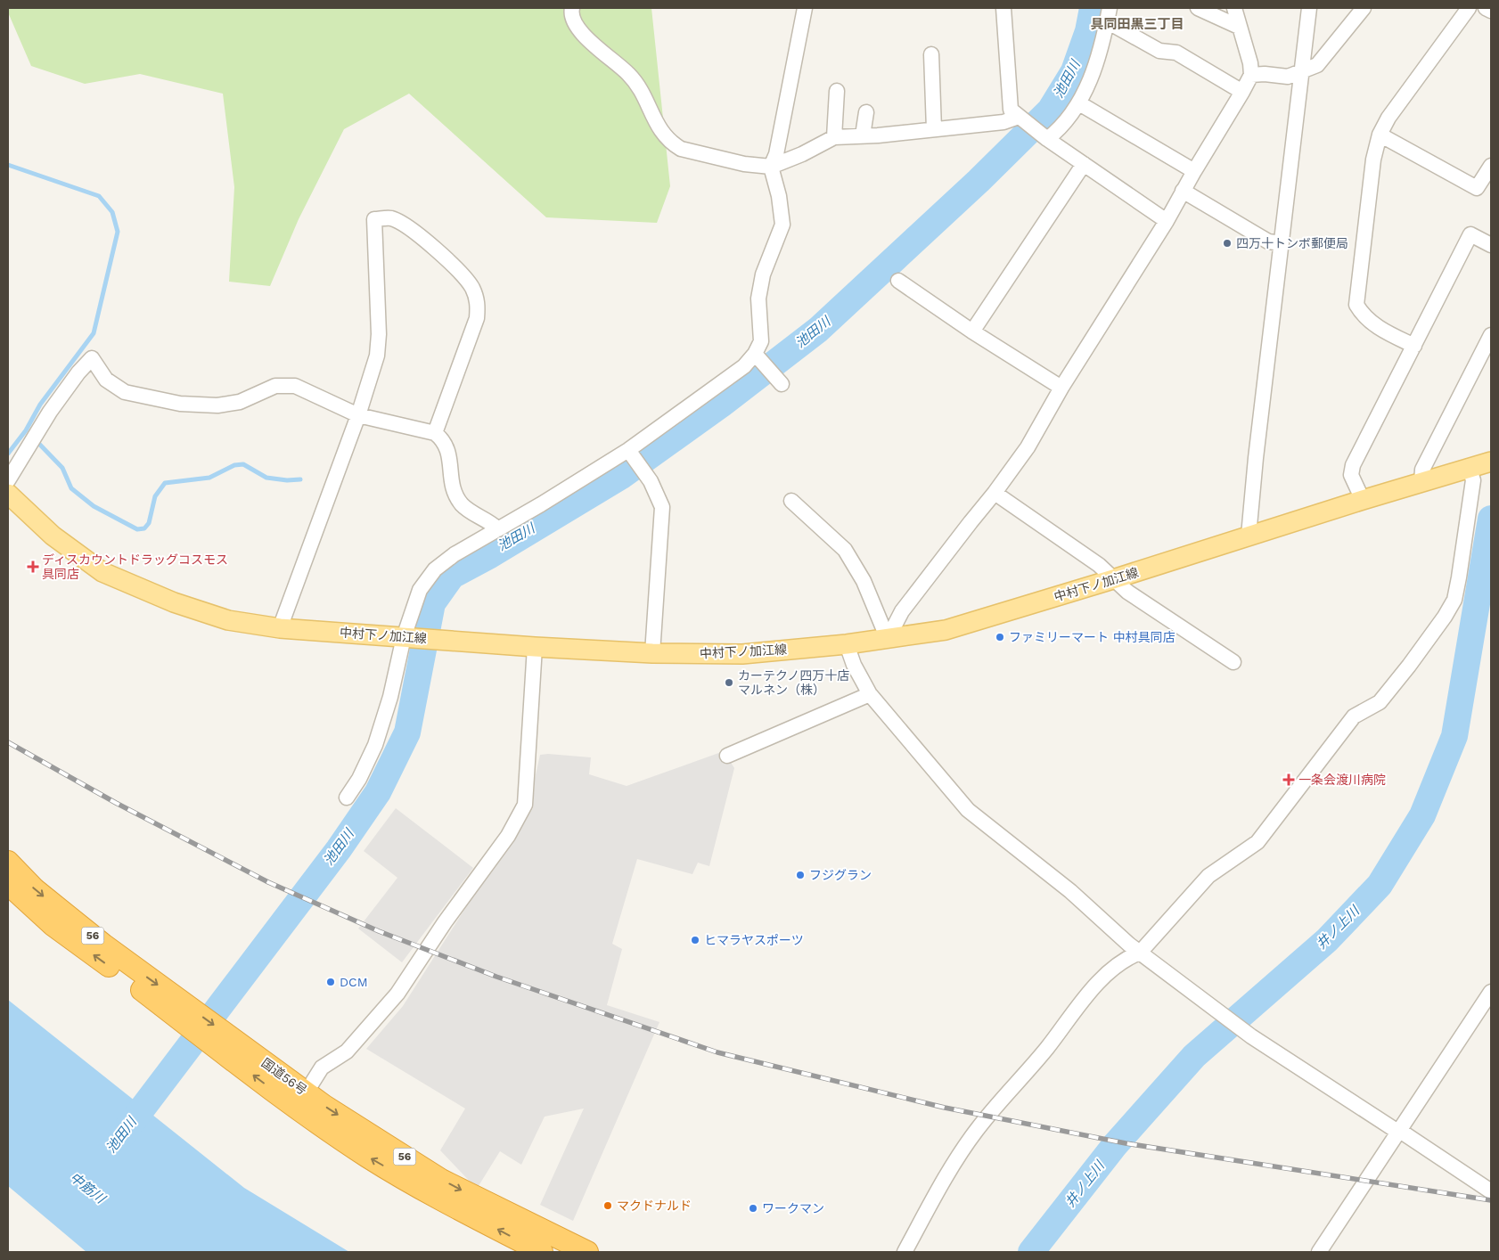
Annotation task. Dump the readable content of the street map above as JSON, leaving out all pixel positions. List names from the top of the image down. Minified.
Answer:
{"streets":{"highway":["56","国道56号"],"main road":["中村下ノ加江線"]},"districts":["具同田黒三丁目"],"water":["池田川","井ノ上川","中筋川"],"places":{"other":["四万十トンボ郵便局","ファミリーマート 中村具同店","カーテクノ四万十店 マルネン（株）","フジグラン","ヒマラヤスポーツ","DCM","マクドナルド","ワークマン"],"health":["ディスカウントドラッグコスモス 具同店","一条会渡川病院"]}}
